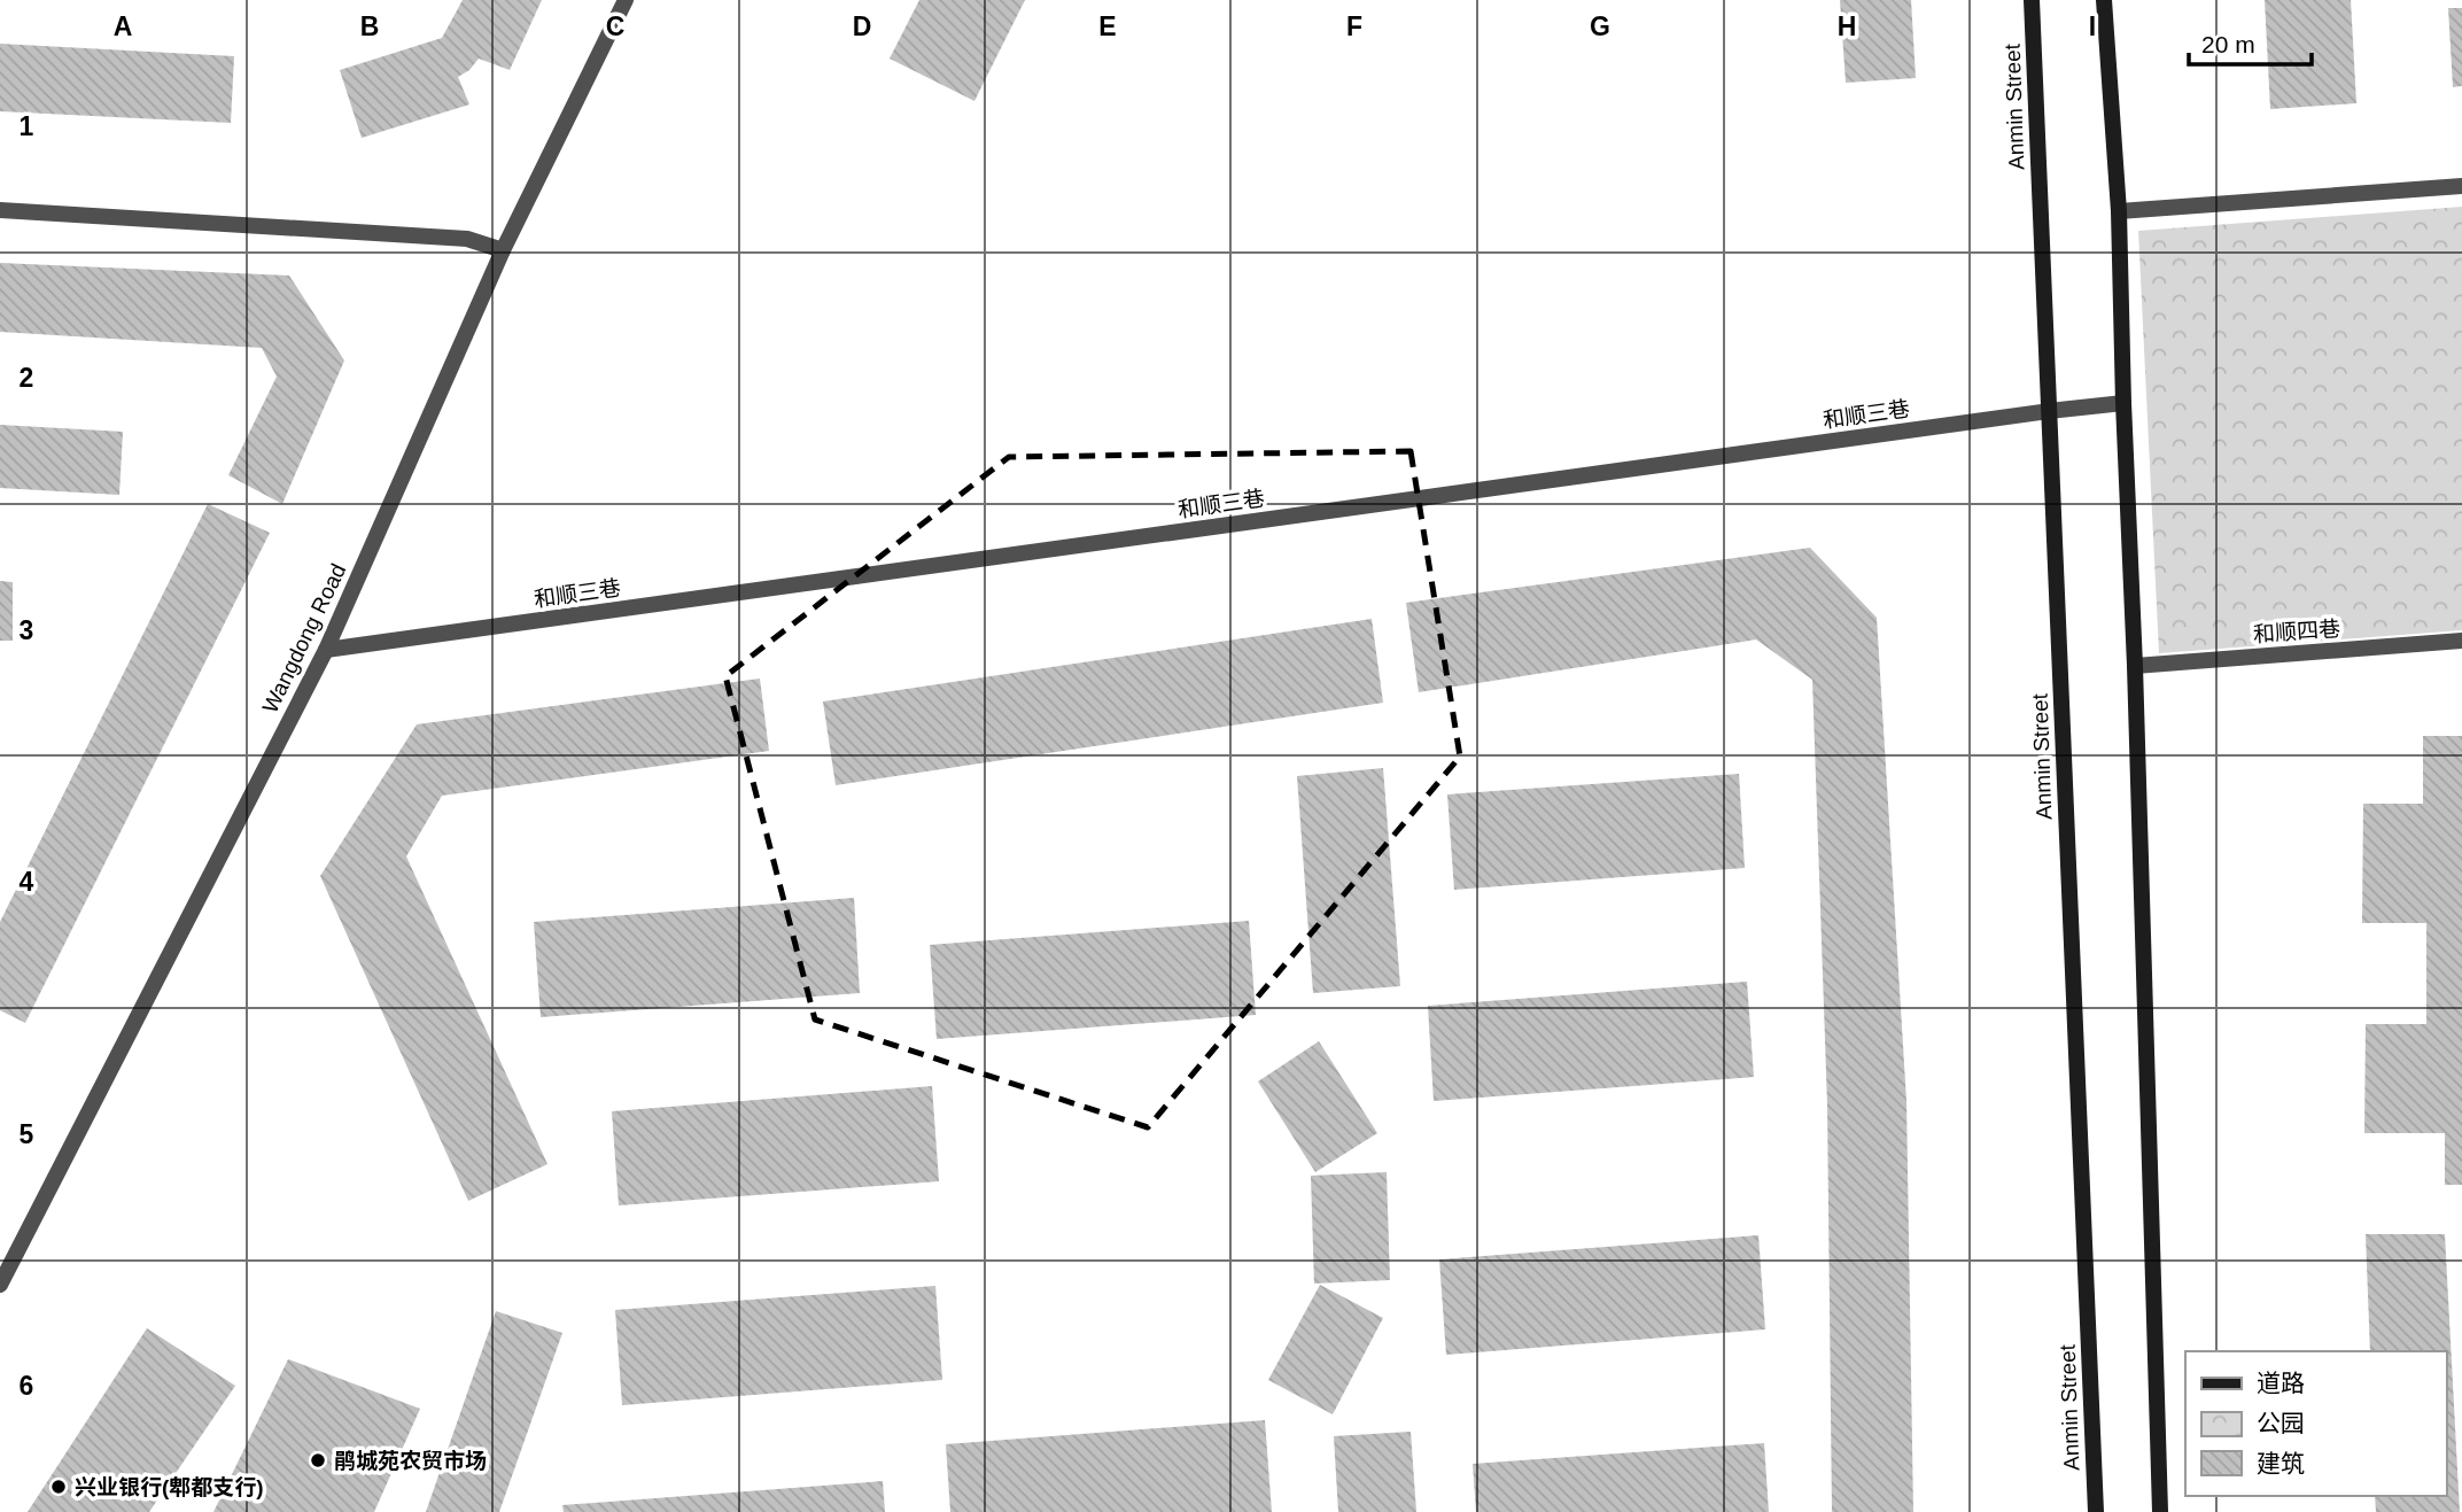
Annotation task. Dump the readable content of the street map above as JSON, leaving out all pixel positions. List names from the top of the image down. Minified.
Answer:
{"streets":{"main road":["Anmin Street"],"street":["和顺三巷","和顺四巷","Wangdong Road"]},"crossings":[["Anmin Street","和顺三巷"],["和顺三巷","Wangdong Road"]],"places":["鹃城苑农贸市场","兴业银行(郫都支行)"],"legend":["道路","公园","建筑"],"scale_bar":"20 m","grid":{"columns":["A","B","C","D","E","F","G","H","I"],"rows":["1","2","3","4","5","6"]}}
